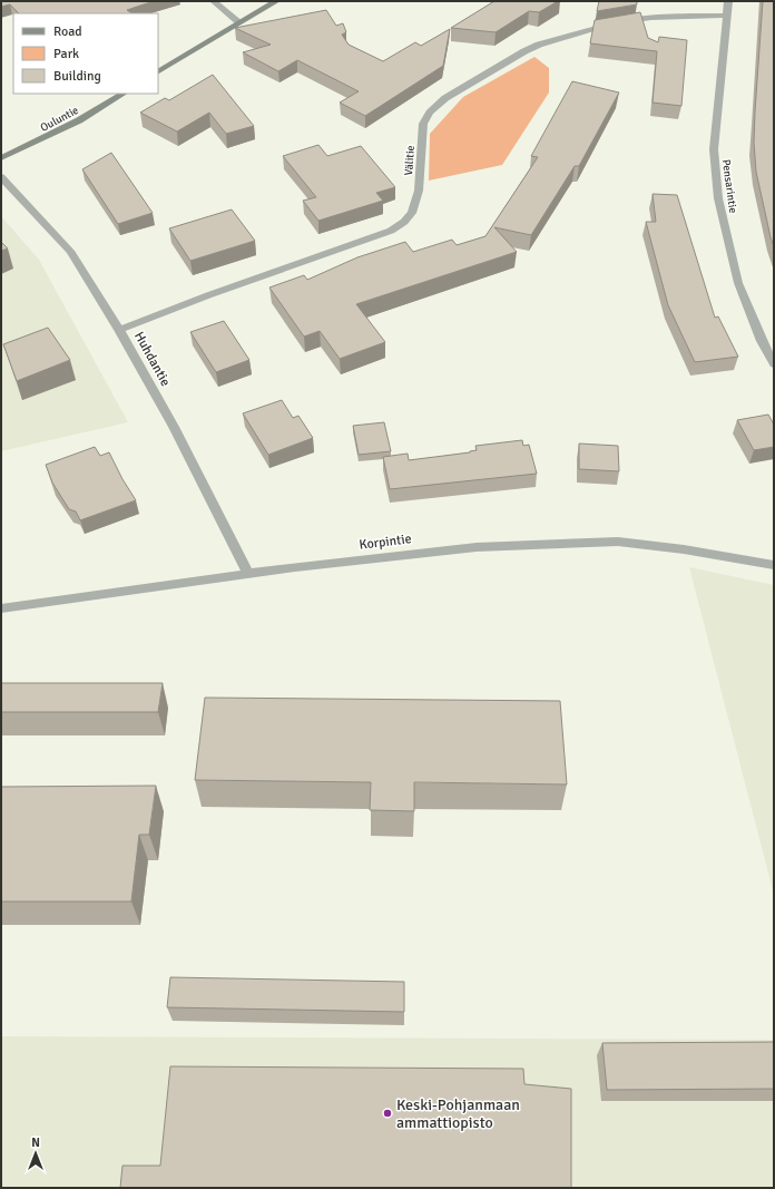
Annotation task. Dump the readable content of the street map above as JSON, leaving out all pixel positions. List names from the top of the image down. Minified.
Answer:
{"streets":{"main road":["Ouluntie"],"street":["Välitie","Pensarintie","Huhdantie","Korpintie"]},"crossings":[["Välitie","Pensarintie"],["Välitie","Huhdantie"],["Huhdantie","Korpintie"]],"places":["Keski-Pohjanmaan ammattiopisto"],"legend":["Road","Park","Building"],"north":"top"}
